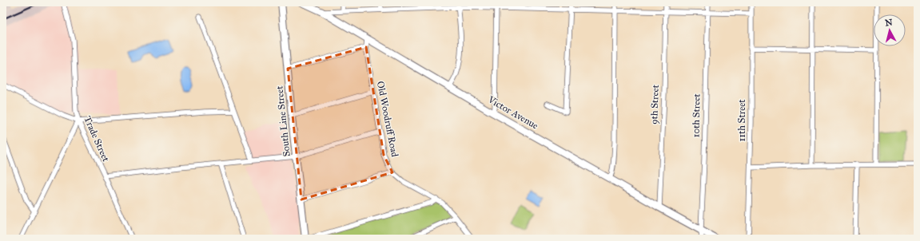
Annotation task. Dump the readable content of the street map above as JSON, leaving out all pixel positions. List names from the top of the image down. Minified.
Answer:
{"streets":{"street":["9th Street","Victor Avenue","10th Street","Old Woodruff Road","11th Street","South Line Street","Trade Street"]},"crossings":[["9th Street","Victor Avenue"],["Victor Avenue","10th Street"],["Victor Avenue","Old Woodruff Road"]],"north":"top"}
